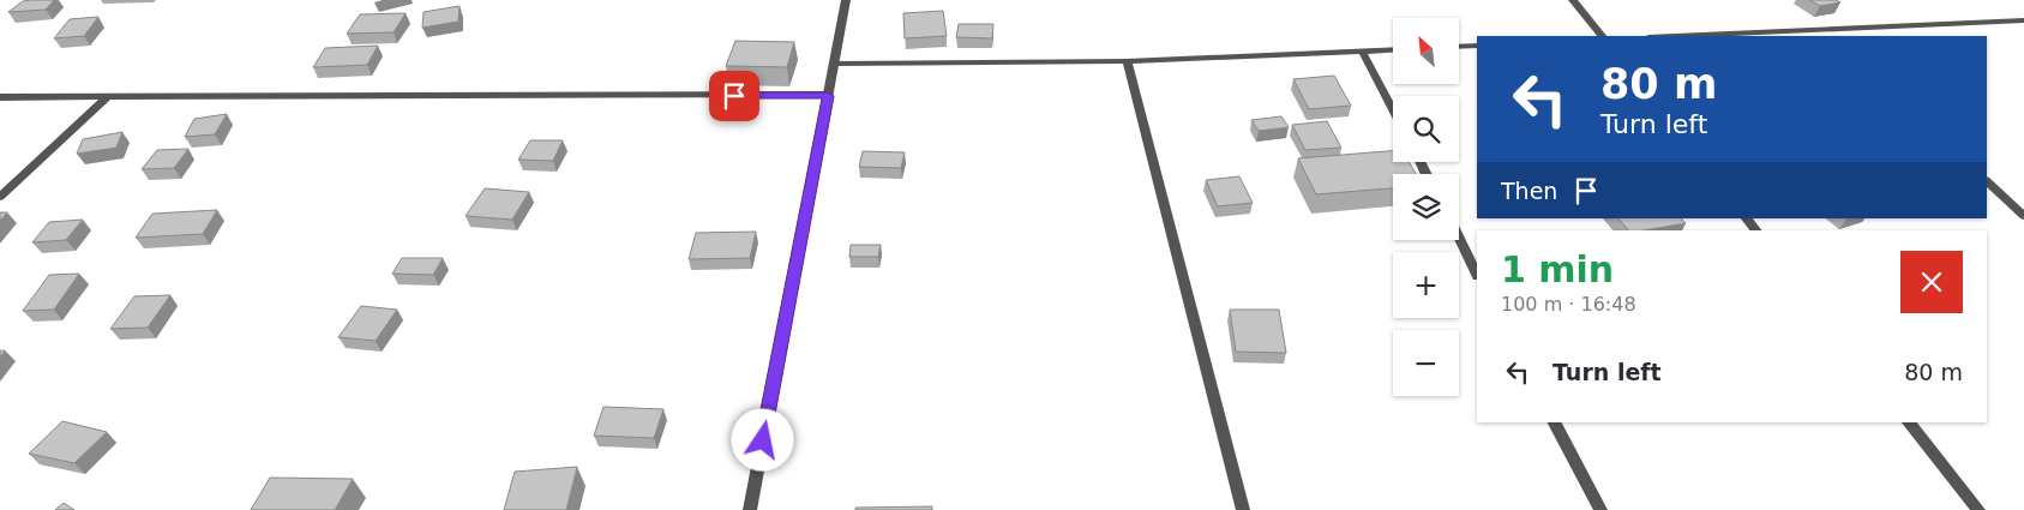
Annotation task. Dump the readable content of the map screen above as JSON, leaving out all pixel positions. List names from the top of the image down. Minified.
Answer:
{"north":"top left","page":{"map_buttons":["+","−"],"turn":["80 m","Turn left"],"then":"Then","heading":["1 min","100 m · 16:48"],"list":[{"name":"Turn left","value":"80 m"}]}}
